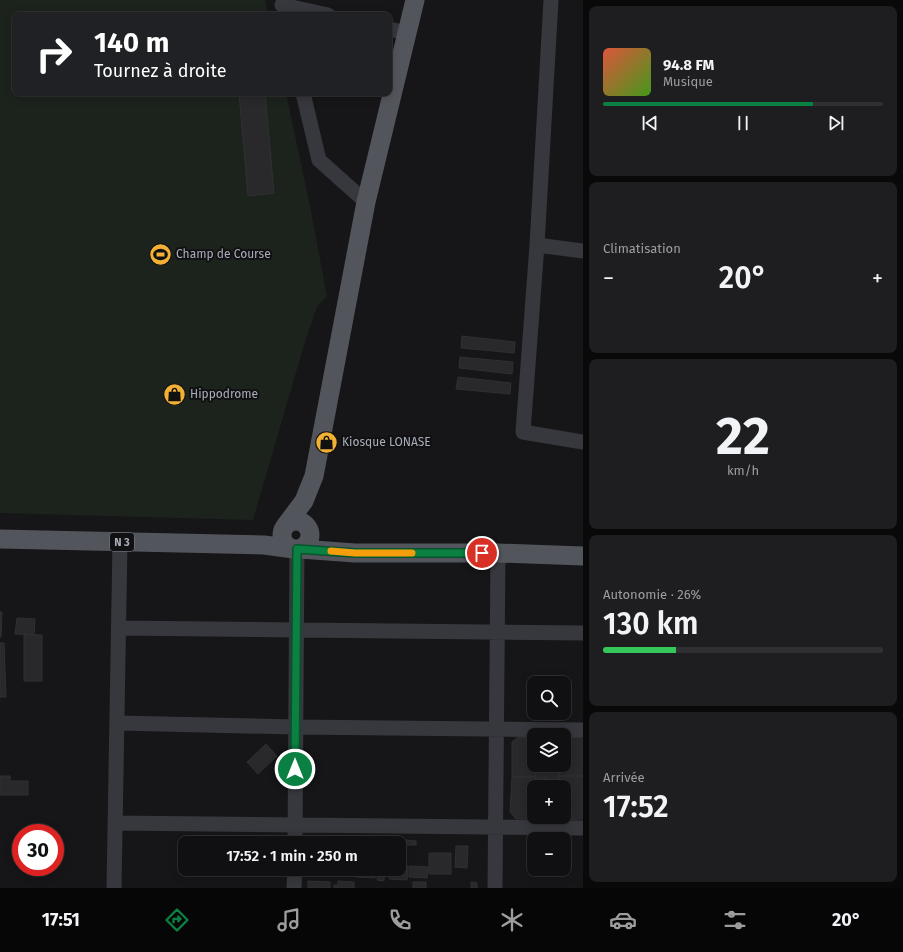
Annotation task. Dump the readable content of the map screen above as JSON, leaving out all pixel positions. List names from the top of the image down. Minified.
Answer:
{"streets":{"main road":["N 3"]},"places":{"sports":["Champ de Course"],"shop":["Hippodrome","Kiosque LONASE"]},"page":{"turn":["140 m","Tournez à droite"],"song":["94.8 FM","Musique"],"tile":["Climatisation",["22","km/h"],["Autonomie · 26%","130 km"],["Arrivée","17:52"]],"heat":["−","20°","+"],"map_buttons":["+","−"],"limit":"30","trip":"17:52 · 1 min · 250 m","tabs":["17:51","20°"]}}
